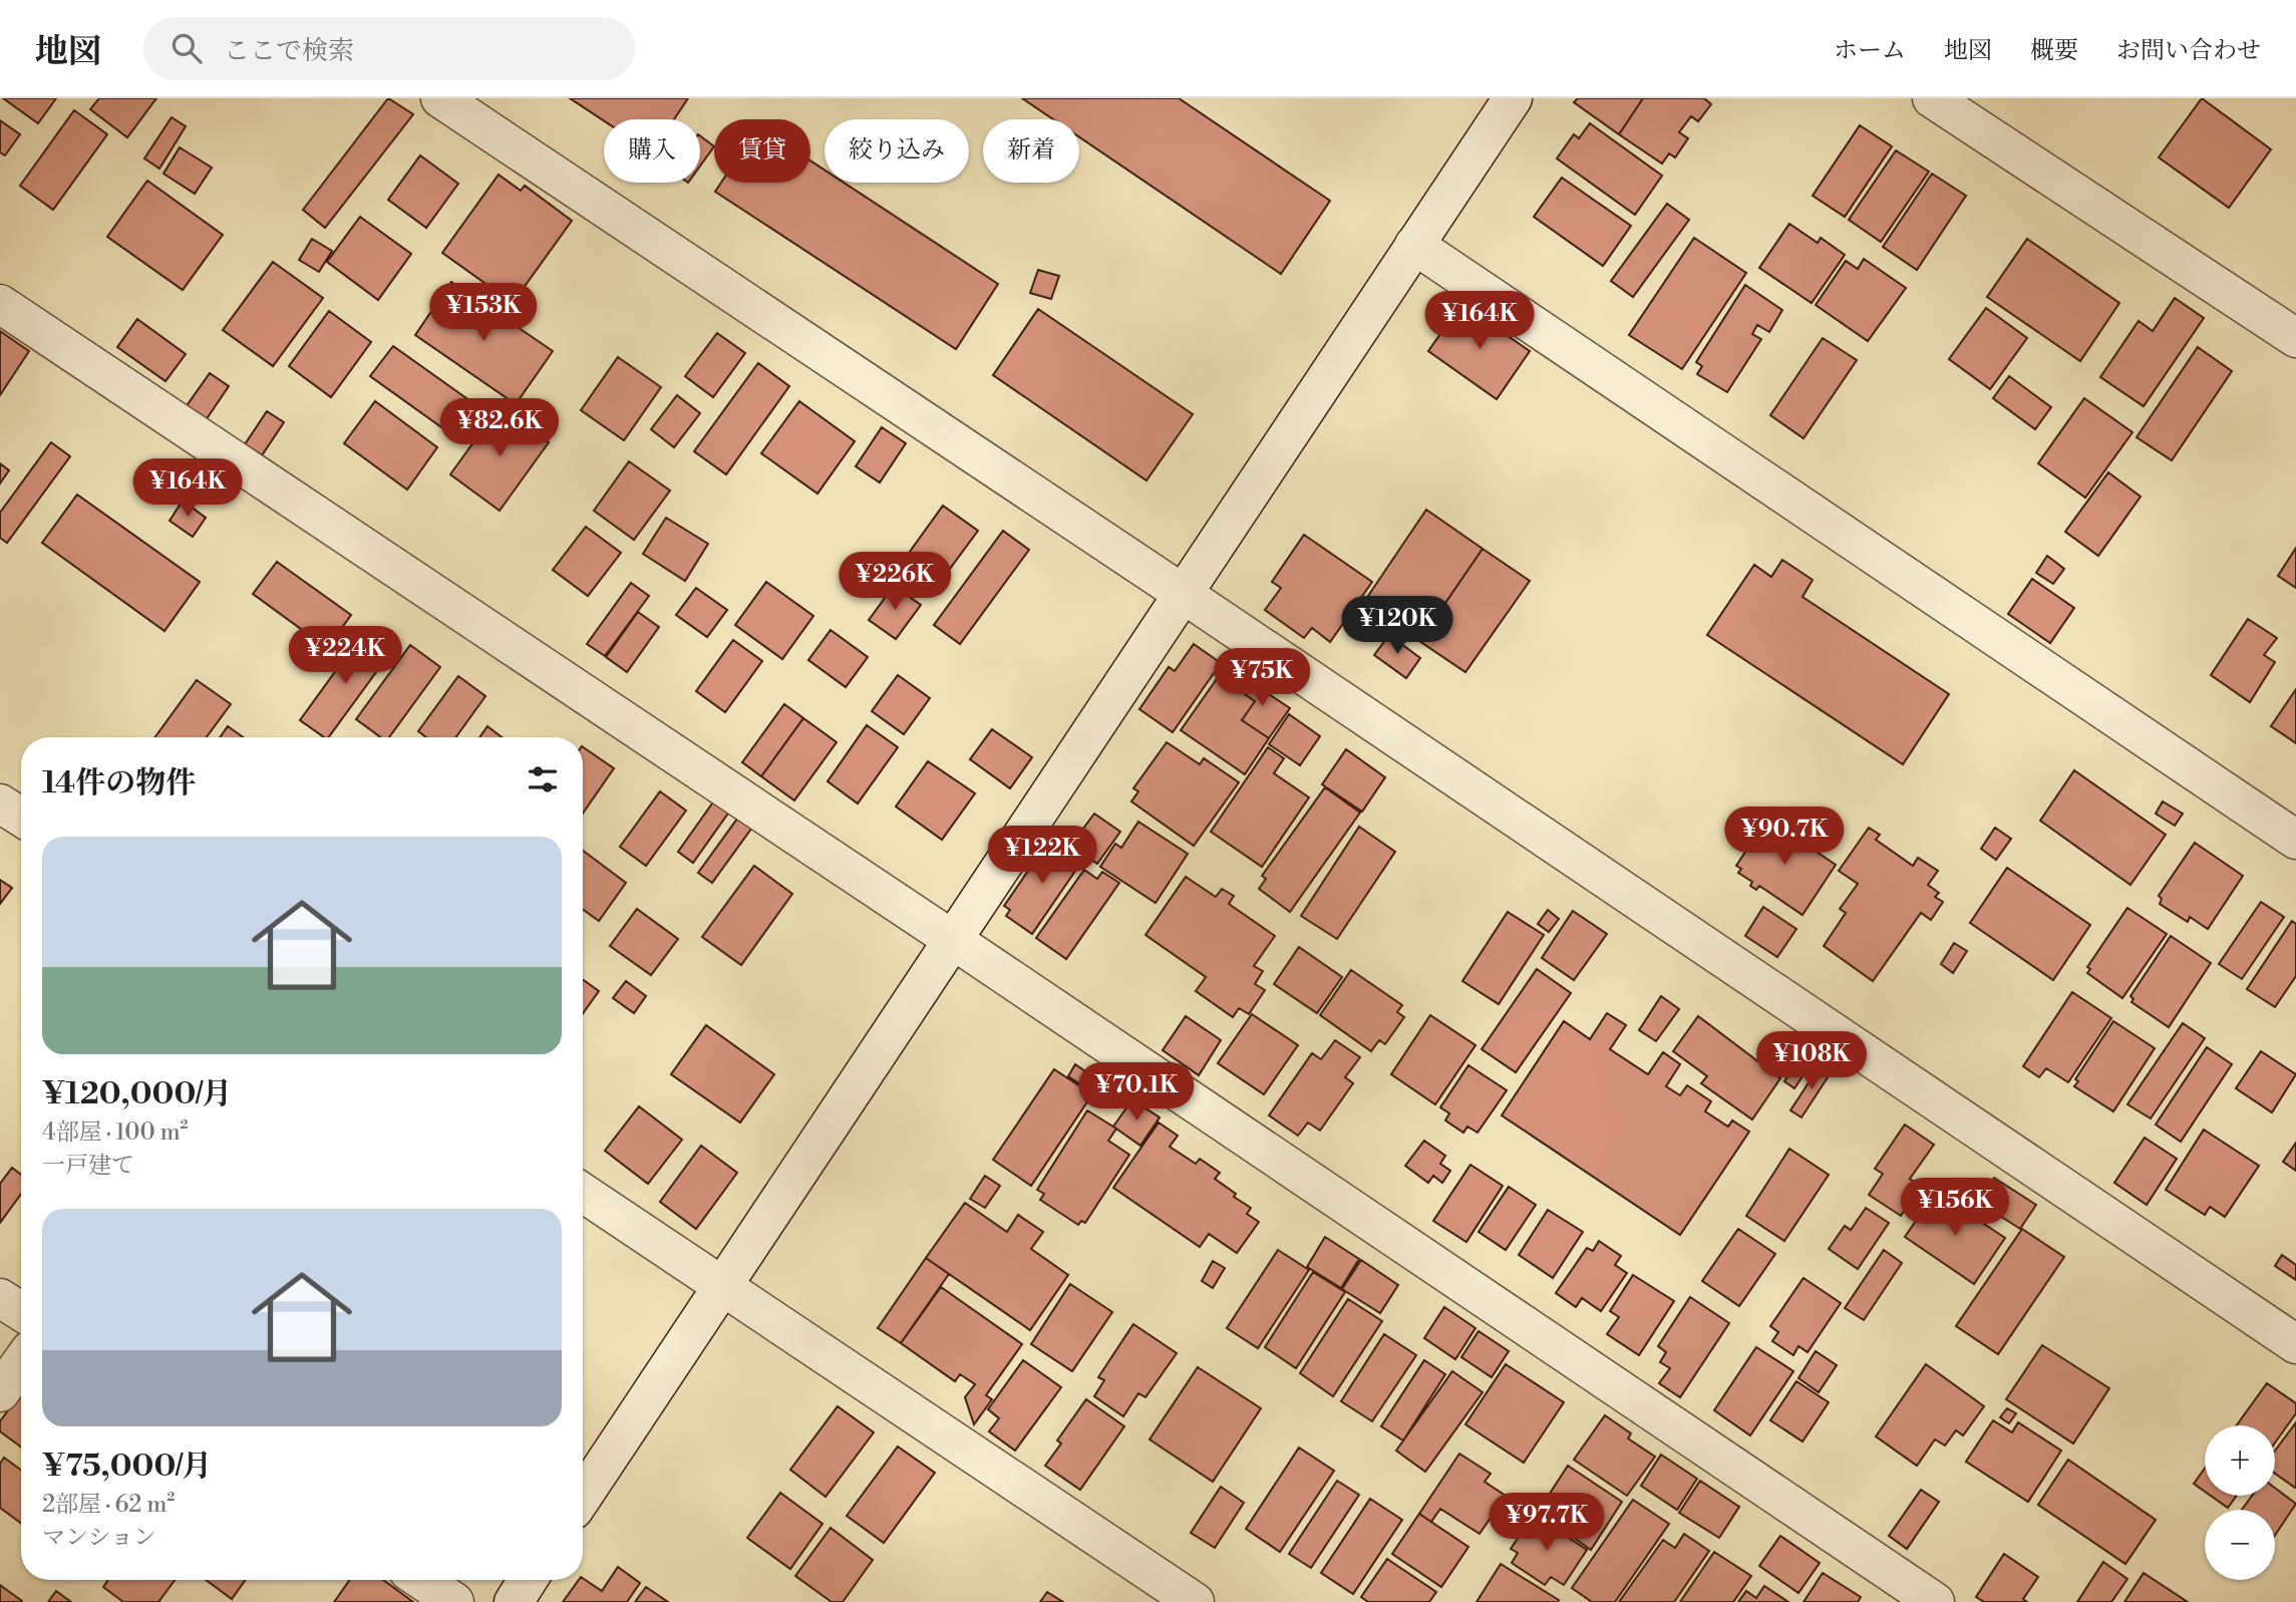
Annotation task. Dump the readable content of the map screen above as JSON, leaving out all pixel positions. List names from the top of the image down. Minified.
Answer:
{"page":{"header":"地図","search":"ここで検索","nav":["ホーム","地図","概要","お問い合わせ"],"chip":["購入","賃貸","絞り込み","新着"],"price":["¥153K","¥164K","¥82.6K","¥164K","¥226K","¥120K","¥224K","¥75K","¥90.7K","¥122K","¥108K","¥70.1K","¥156K","¥97.7K"],"heading":"14件の物件","list":[{"name":"¥120,000/月","note":"4部屋 · 100 m² · 一戸建て"},{"name":"¥75,000/月","note":"2部屋 · 62 m² · マンション"}],"map_buttons":["+","−"]}}
